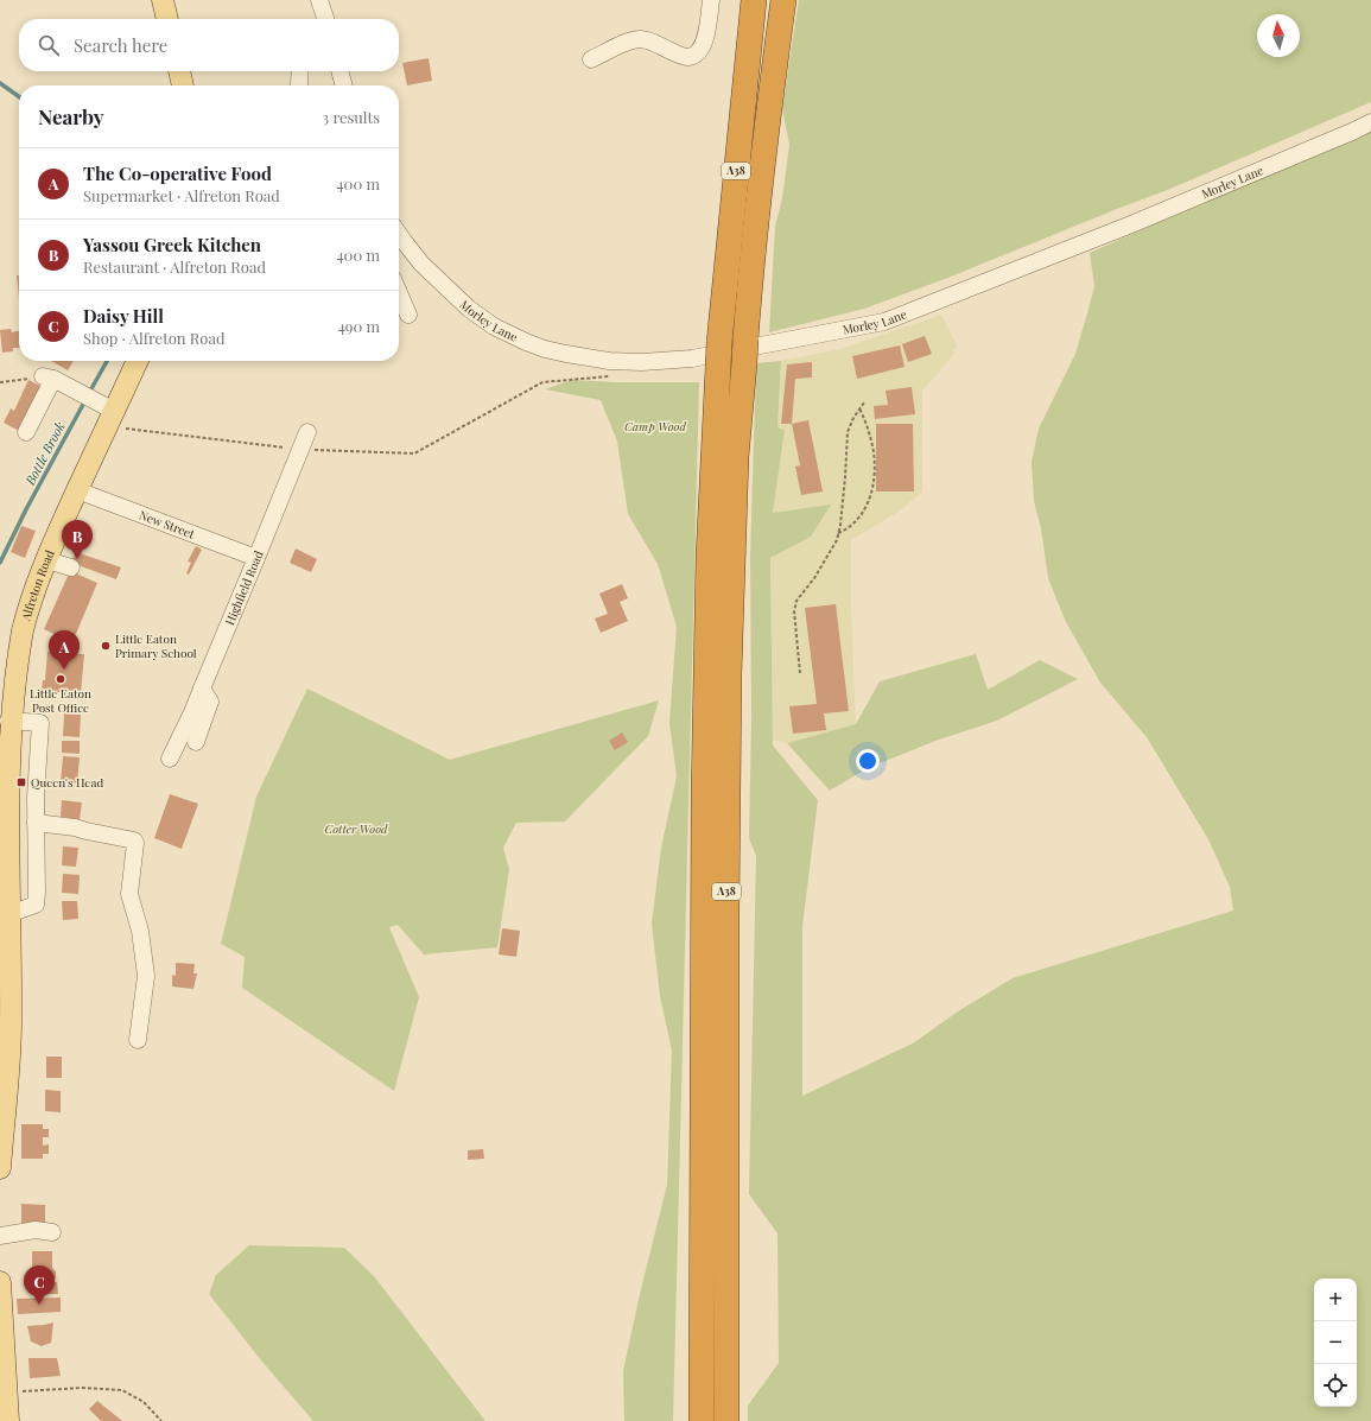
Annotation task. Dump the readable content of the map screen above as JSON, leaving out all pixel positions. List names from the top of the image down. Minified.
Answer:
{"streets":{"highway":["A38"],"main road":["Alfreton Road"],"street":["Morley Lane","New Street","Highfield Road"]},"crossings":[["New Street","Alfreton Road"],["New Street","Highfield Road"]],"water":["Bottle Brook"],"parks":["Camp Wood","Cotter Wood"],"places":{"other":["Little Eaton Primary School","Little Eaton Post Office"],"transit":["Queen's Head"]},"north":"top","page":{"search":"Search here","heading":["Nearby","3 results"],"list":[{"mark":"A","name":"The Co-operative Food","note":"Supermarket · Alfreton Road","value":"400 m"},{"mark":"B","name":"Yassou Greek Kitchen","note":"Restaurant · Alfreton Road","value":"400 m"},{"mark":"C","name":"Daisy Hill","note":"Shop · Alfreton Road","value":"490 m"}],"pins":["B","A","C"],"map_buttons":["+","−"]}}
